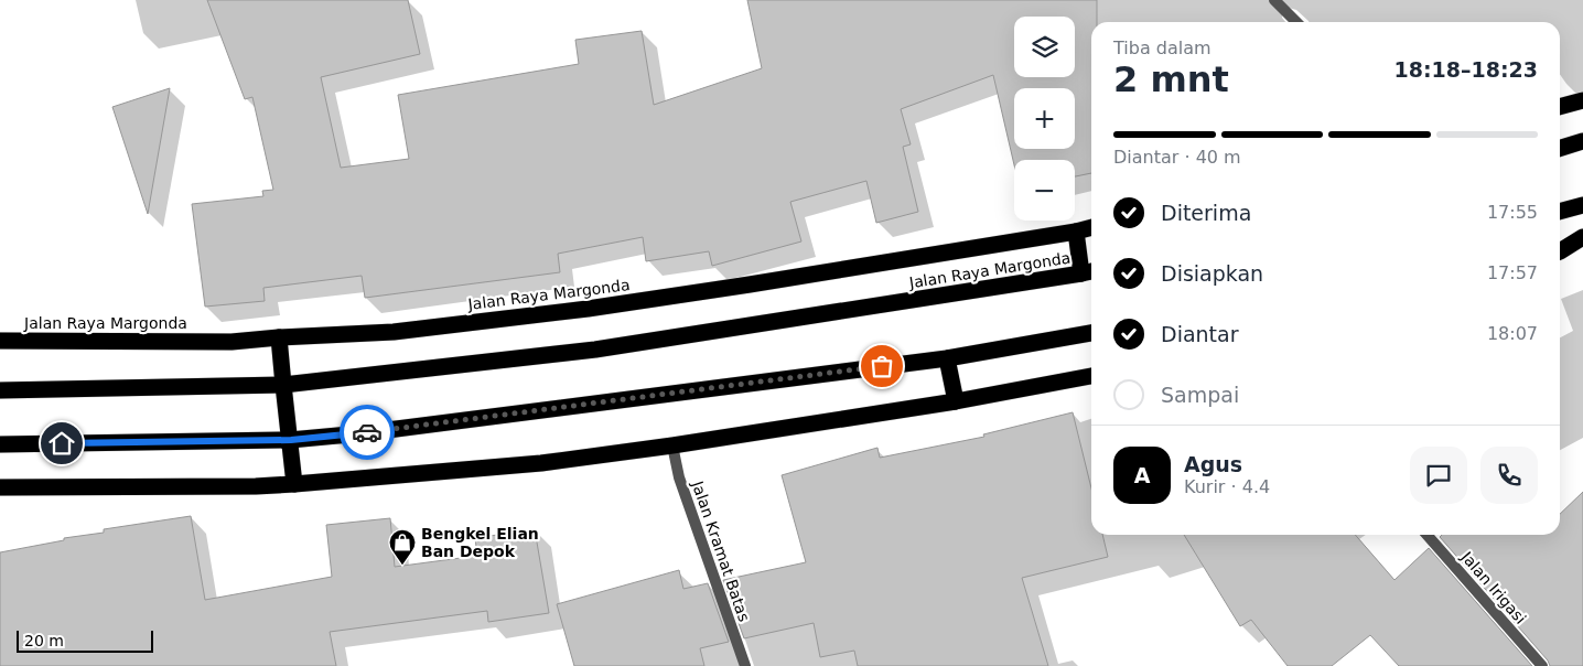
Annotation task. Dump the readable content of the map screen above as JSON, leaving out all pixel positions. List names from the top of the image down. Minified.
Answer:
{"streets":{"highway":["Jalan Raya Margonda"],"street":["Jalan Kramat Batas","Jalan Irigasi"]},"places":{"shop":["Bengkel Elian Ban Depok"]},"scale_bar":"20 m","page":{"map_buttons":["+","−"],"heading":["2 mnt","Tiba dalam","18:18–18:23"],"panel":["Agus","Kurir · 4.4"],"bar":"Diantar · 40 m","list":[["Diterima","17:55"],["Disiapkan","17:57"],["Diantar","18:07"],"Sampai"],"round":"A","scale":"20 m"}}
